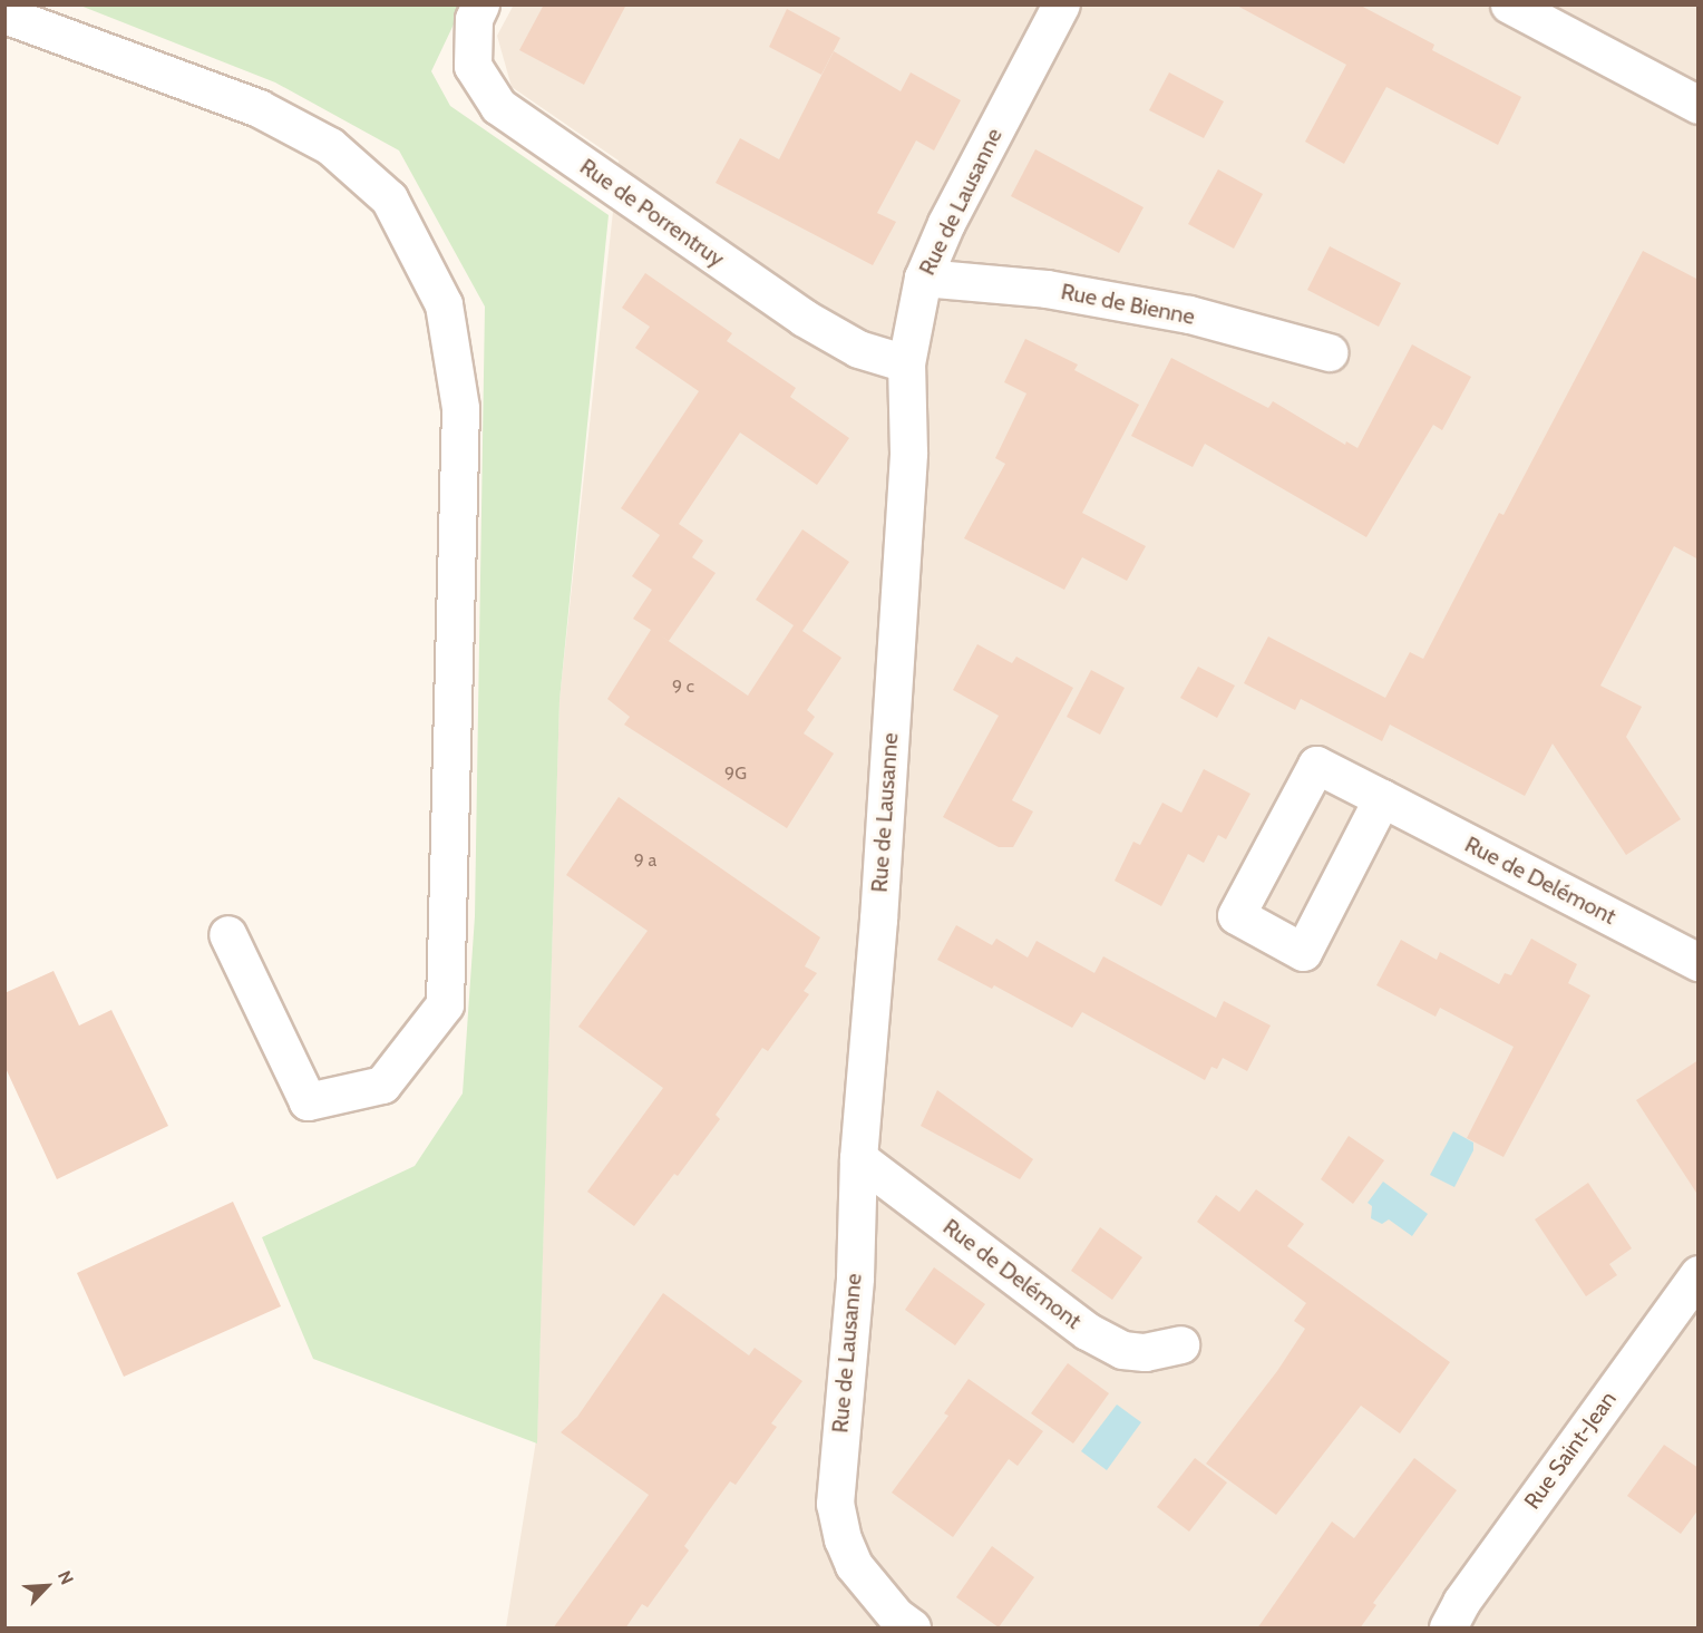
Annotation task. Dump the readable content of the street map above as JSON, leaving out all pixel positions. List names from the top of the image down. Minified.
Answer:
{"streets":{"street":["Rue de Lausanne","Rue de Porrentruy","Rue de Bienne","Rue de Delémont","Rue Saint-Jean"]},"crossings":[["Rue de Lausanne","Rue de Porrentruy"],["Rue de Lausanne","Rue de Bienne"],["Rue de Lausanne","Rue de Delémont"]],"house_numbers":["9 c","9G","9 a"],"north":"top right"}
